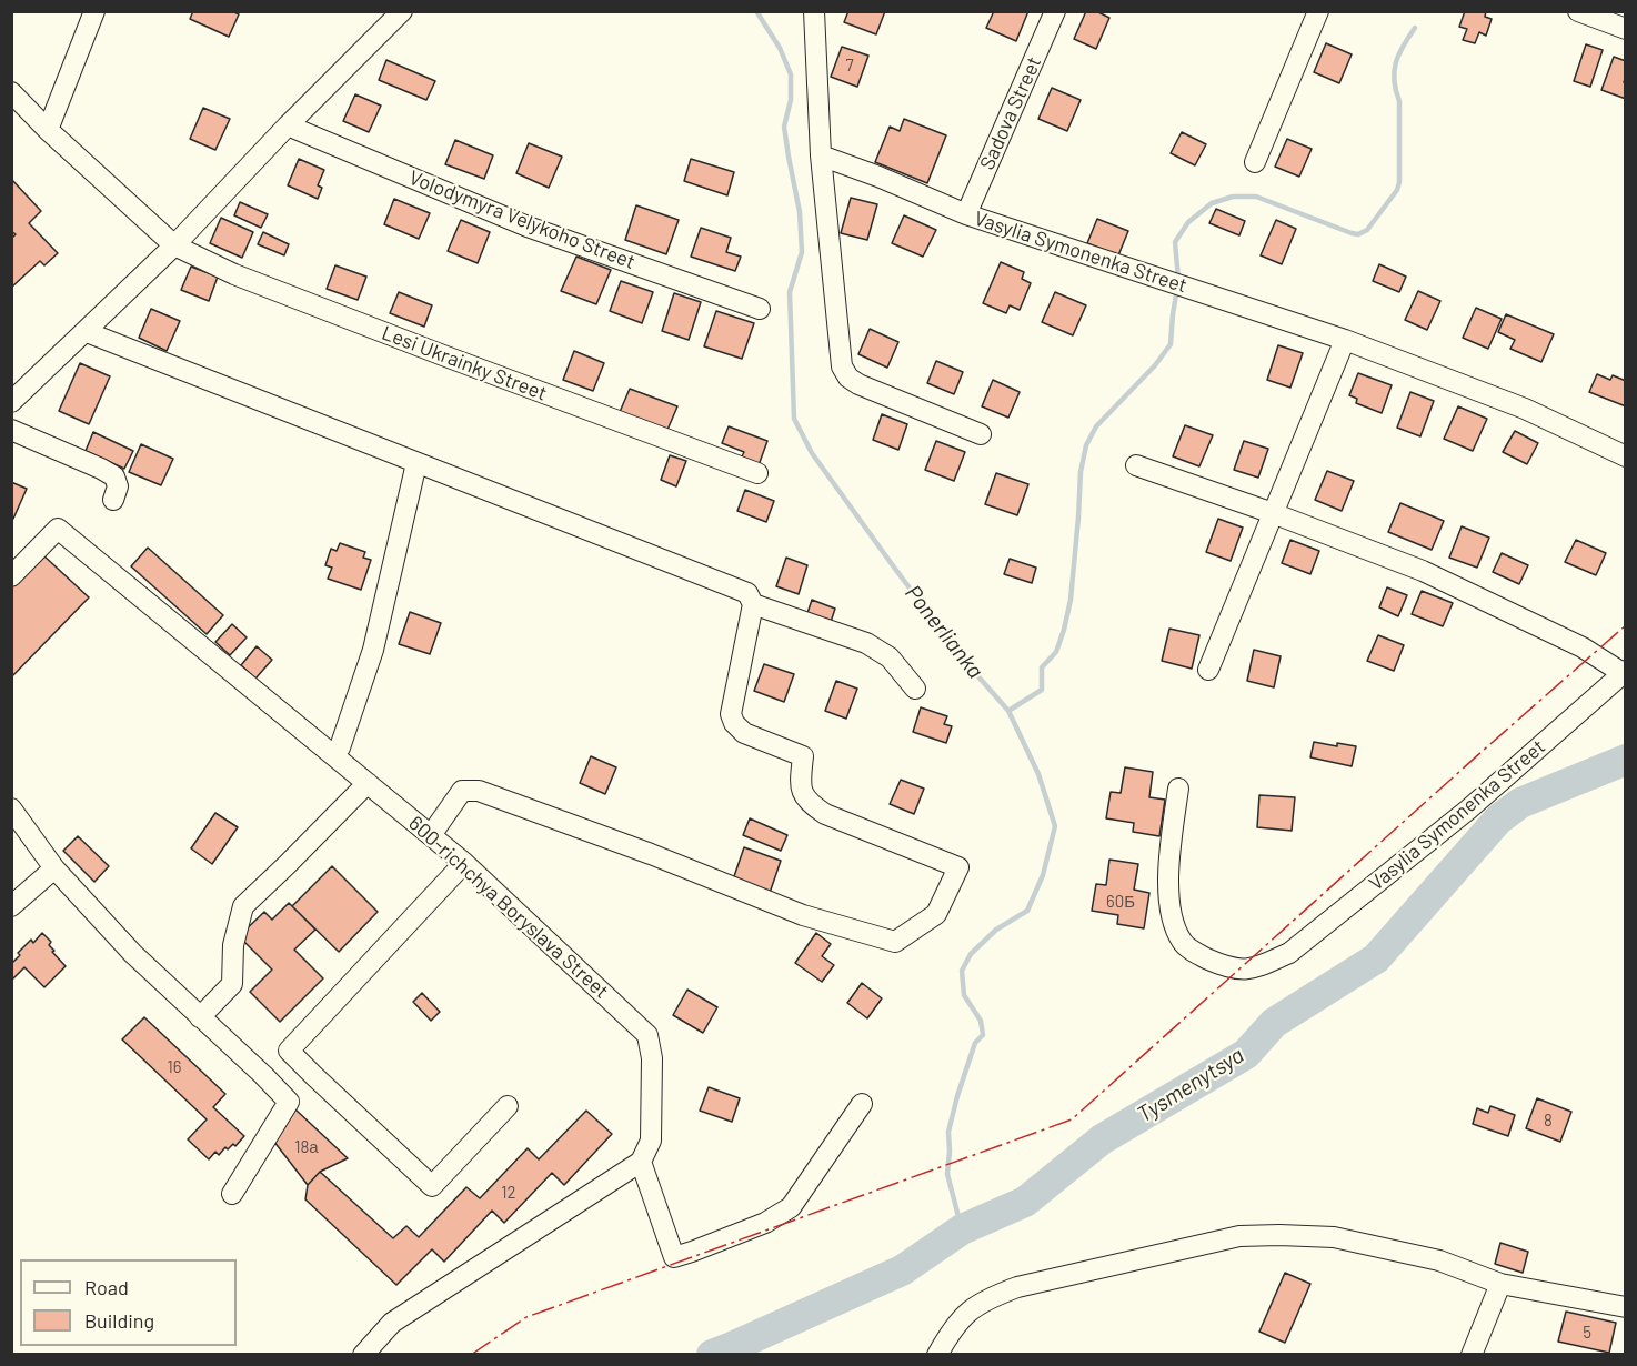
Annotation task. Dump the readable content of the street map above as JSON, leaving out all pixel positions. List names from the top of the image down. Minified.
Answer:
{"streets":{"street":["Sadova Street","Volodymyra Velykoho Street","Vasylia Symonenka Street","Lesi Ukrainky Street","600-richchya Boryslava Street"]},"crossings":[["Sadova Street","Vasylia Symonenka Street"]],"water":["Ponerlianka","Tysmenytsya"],"house_numbers":["7","60Б","16","8","18а","12","5"],"legend":["Road","Building"]}
